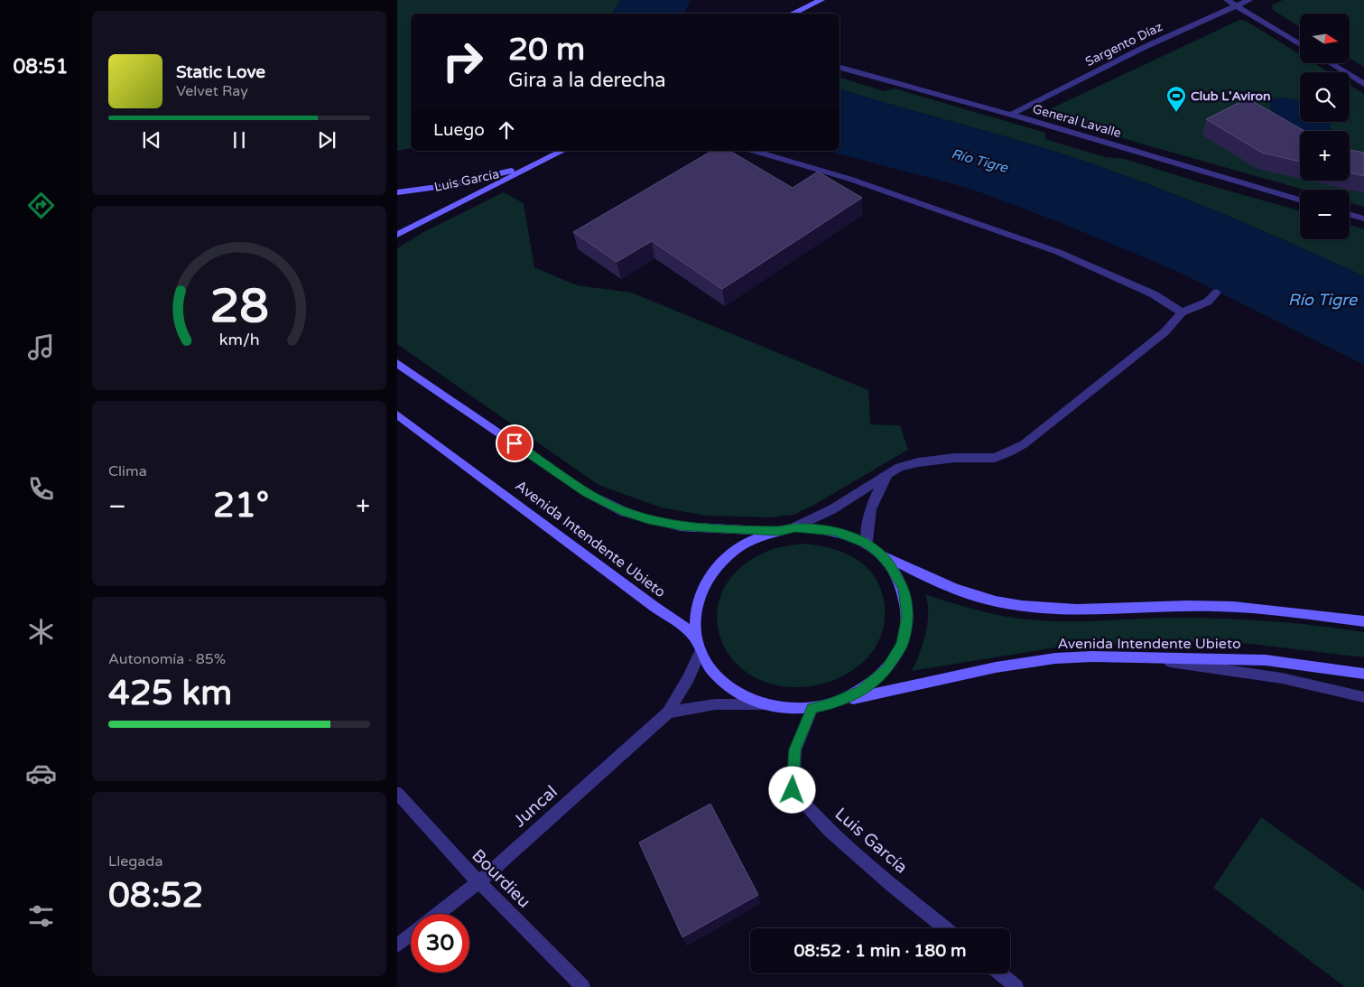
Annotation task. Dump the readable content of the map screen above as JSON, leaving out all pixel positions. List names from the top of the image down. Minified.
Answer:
{"streets":{"main road":["Luis García","Avenida Intendente Ubieto"],"street":["Sargento Díaz","General Lavalle","Juncal","Bourdieu"]},"crossings":[["Sargento Díaz","General Lavalle"],["Avenida Intendente Ubieto","Juncal"],["Juncal","Bourdieu"]],"water":["Río Tigre"],"places":{"sports":["Club L'Aviron"]},"north":"right","page":{"tabs":"08:51","map_buttons":["+","−"],"turn":["20 m","Gira a la derecha"],"song":["Static Love","Velvet Ray"],"then":"Luego","tile":["Clima",["Autonomía · 85%","425 km"],["Llegada","08:52"]],"heat":["−","21°","+"],"limit":"30","trip":"08:52 · 1 min · 180 m","gauge":["28","km/h"]}}
